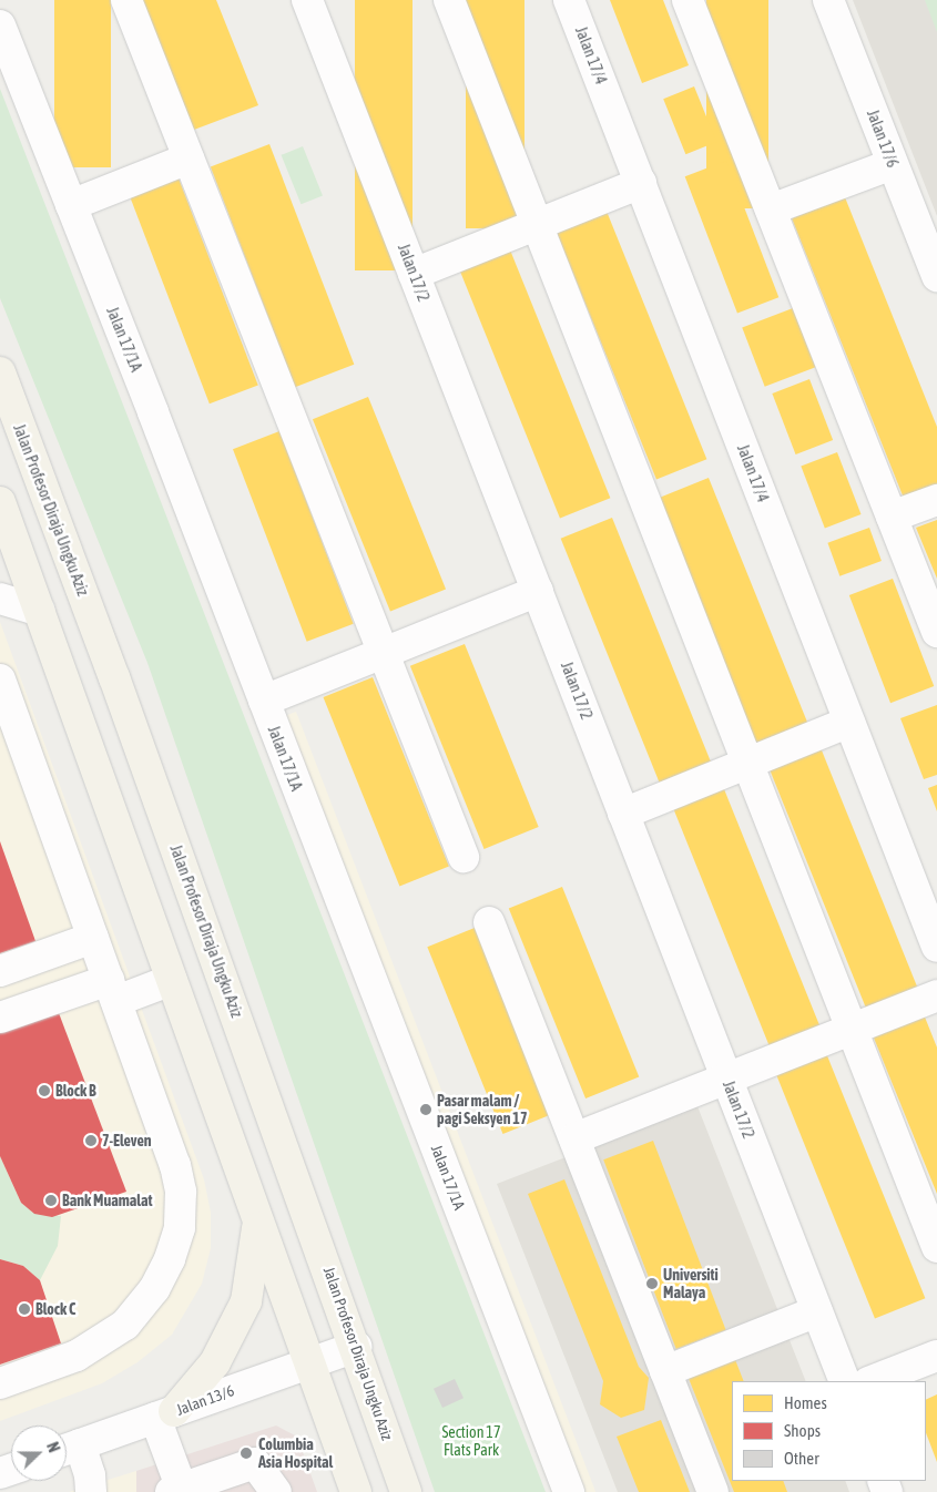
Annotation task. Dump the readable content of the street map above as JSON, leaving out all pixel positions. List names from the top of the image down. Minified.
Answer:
{"streets":{"main road":["Jalan Profesor Diraja Ungku Aziz"],"street":["Jalan 17/4","Jalan 17/6","Jalan 17/2","Jalan 17/1A","Jalan 13/6"]},"crossings":[["Jalan Profesor Diraja Ungku Aziz","Jalan 13/6"]],"parks":["Section 17 Flats Park"],"places":["Block B","Pasar malam / pagi Seksyen 17","7-Eleven","Bank Muamalat","Universiti Malaya","Block C","Columbia Asia Hospital"],"legend":["Homes","Shops","Other"],"north":"right"}
